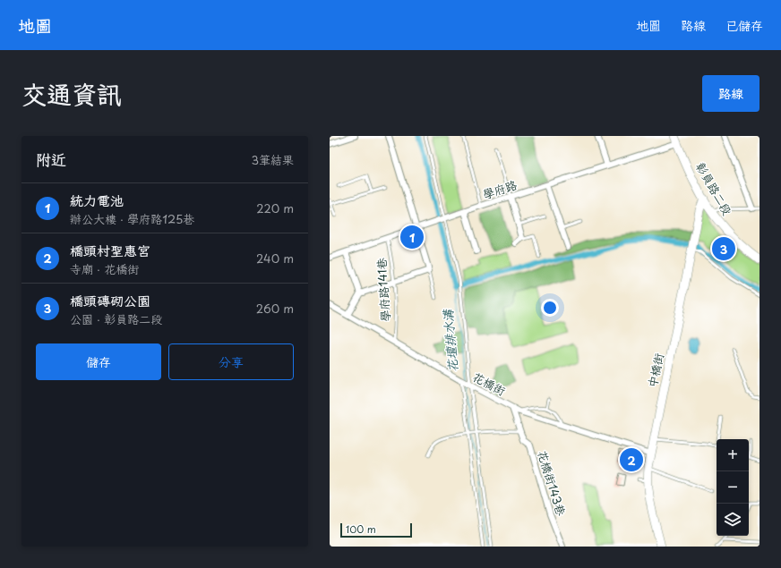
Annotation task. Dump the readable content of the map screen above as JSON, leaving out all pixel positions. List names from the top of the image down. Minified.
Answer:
{"streets":{"street":["彰員路二段","學府路","中橋街","花橋街","花橋街143巷"],"lane":["學府路141巷"]},"crossings":[["彰員路二段","學府路"],["彰員路二段","中橋街"],["學府路","學府路141巷"],["學府路141巷","花橋街"],["中橋街","花橋街"],["花橋街","花橋街143巷"]],"water":["花壇排水溝"],"scale_bar":"100 m","page":{"header":"地圖","nav":["地圖","路線","已儲存"],"title":"交通資訊","buttons":["路線",["儲存","分享"]],"heading":["附近","3筆結果"],"list":[{"mark":"1","name":"統力電池","note":"辦公大樓 · 學府路125巷","value":"220 m"},{"mark":"2","name":"橋頭村聖惠宮","note":"寺廟 · 花橋街","value":"240 m"},{"mark":"3","name":"橋頭磚砌公園","note":"公園 · 彰員路二段","value":"260 m"}],"pins":["1","3","2"],"map_buttons":["+","−"],"scale":"100 m"}}
